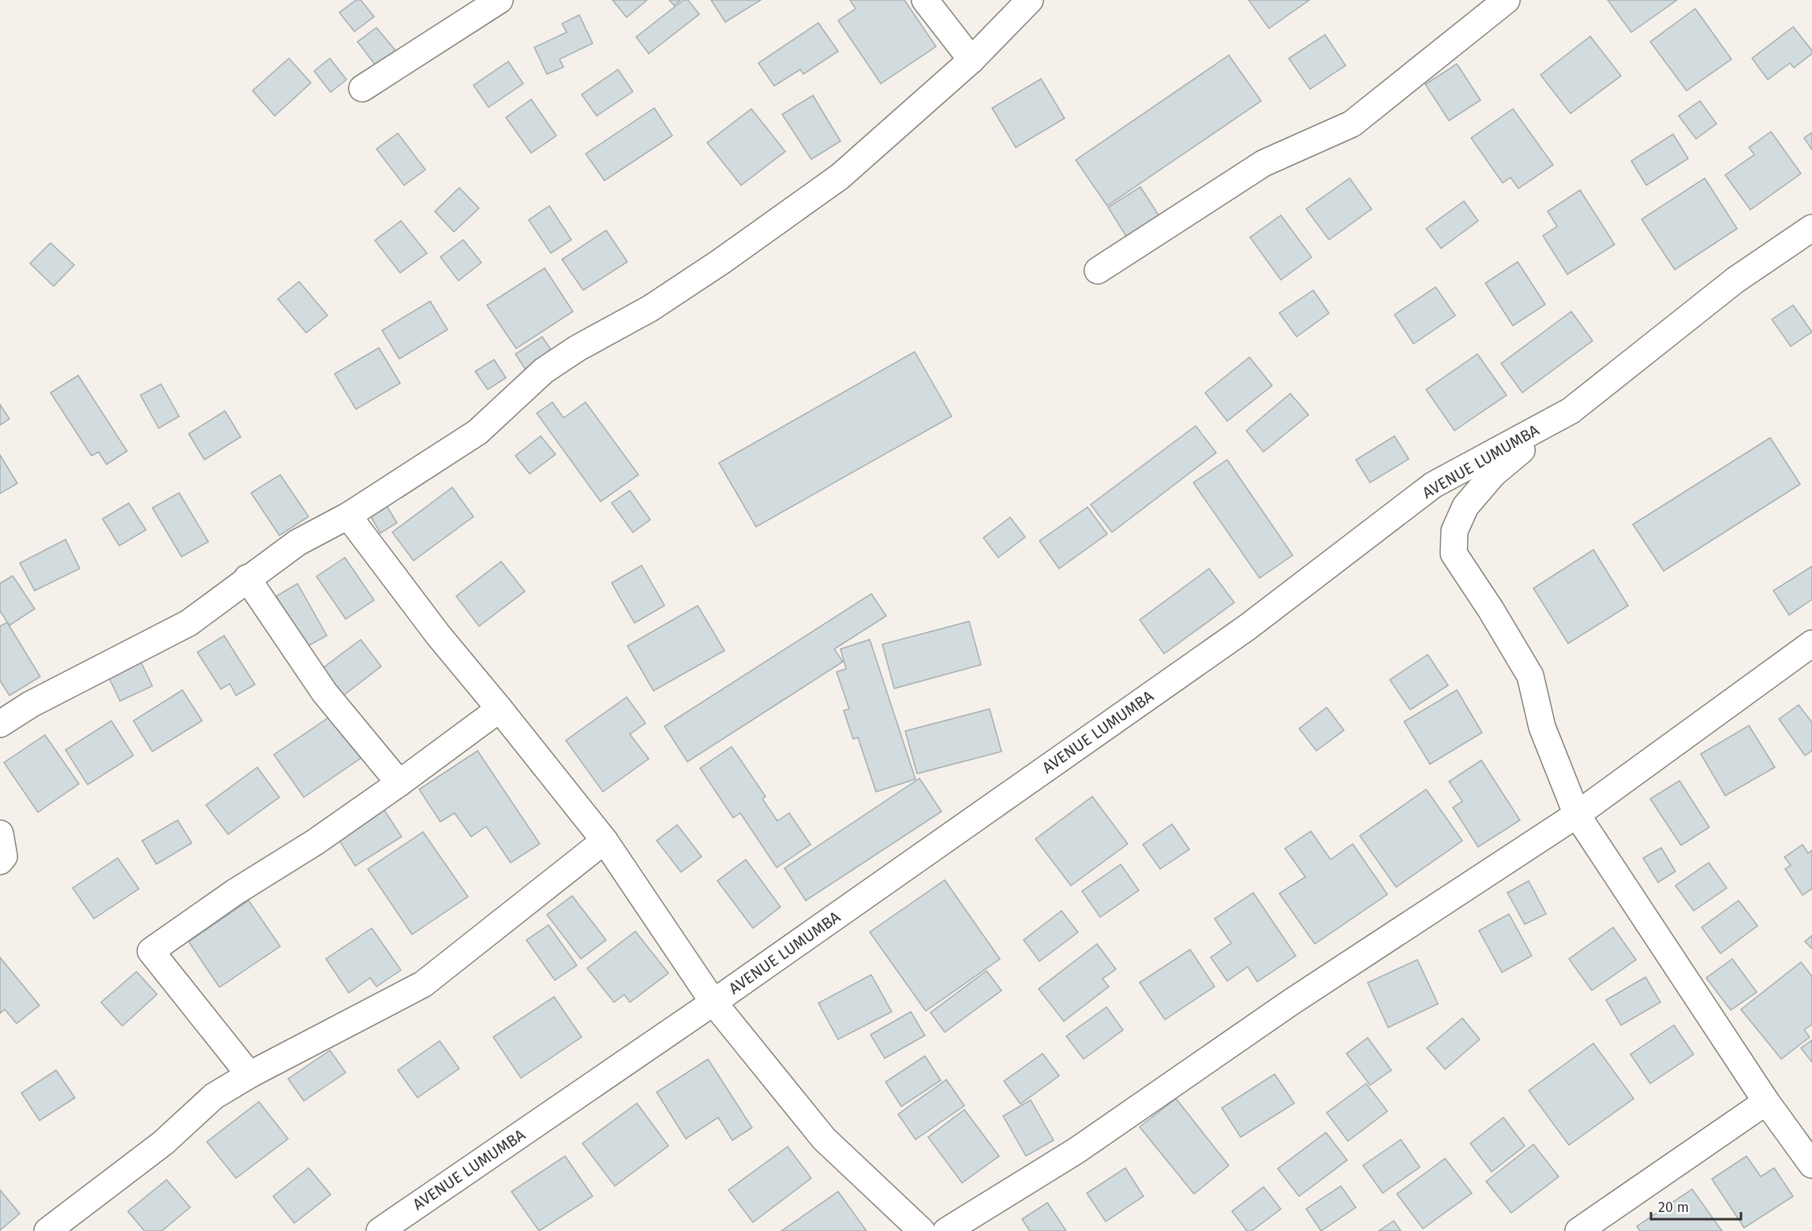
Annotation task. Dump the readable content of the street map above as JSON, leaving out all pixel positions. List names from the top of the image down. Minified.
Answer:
{"streets":{"street":["AVENUE LUMUMBA"]},"scale_bar":"20 m"}
